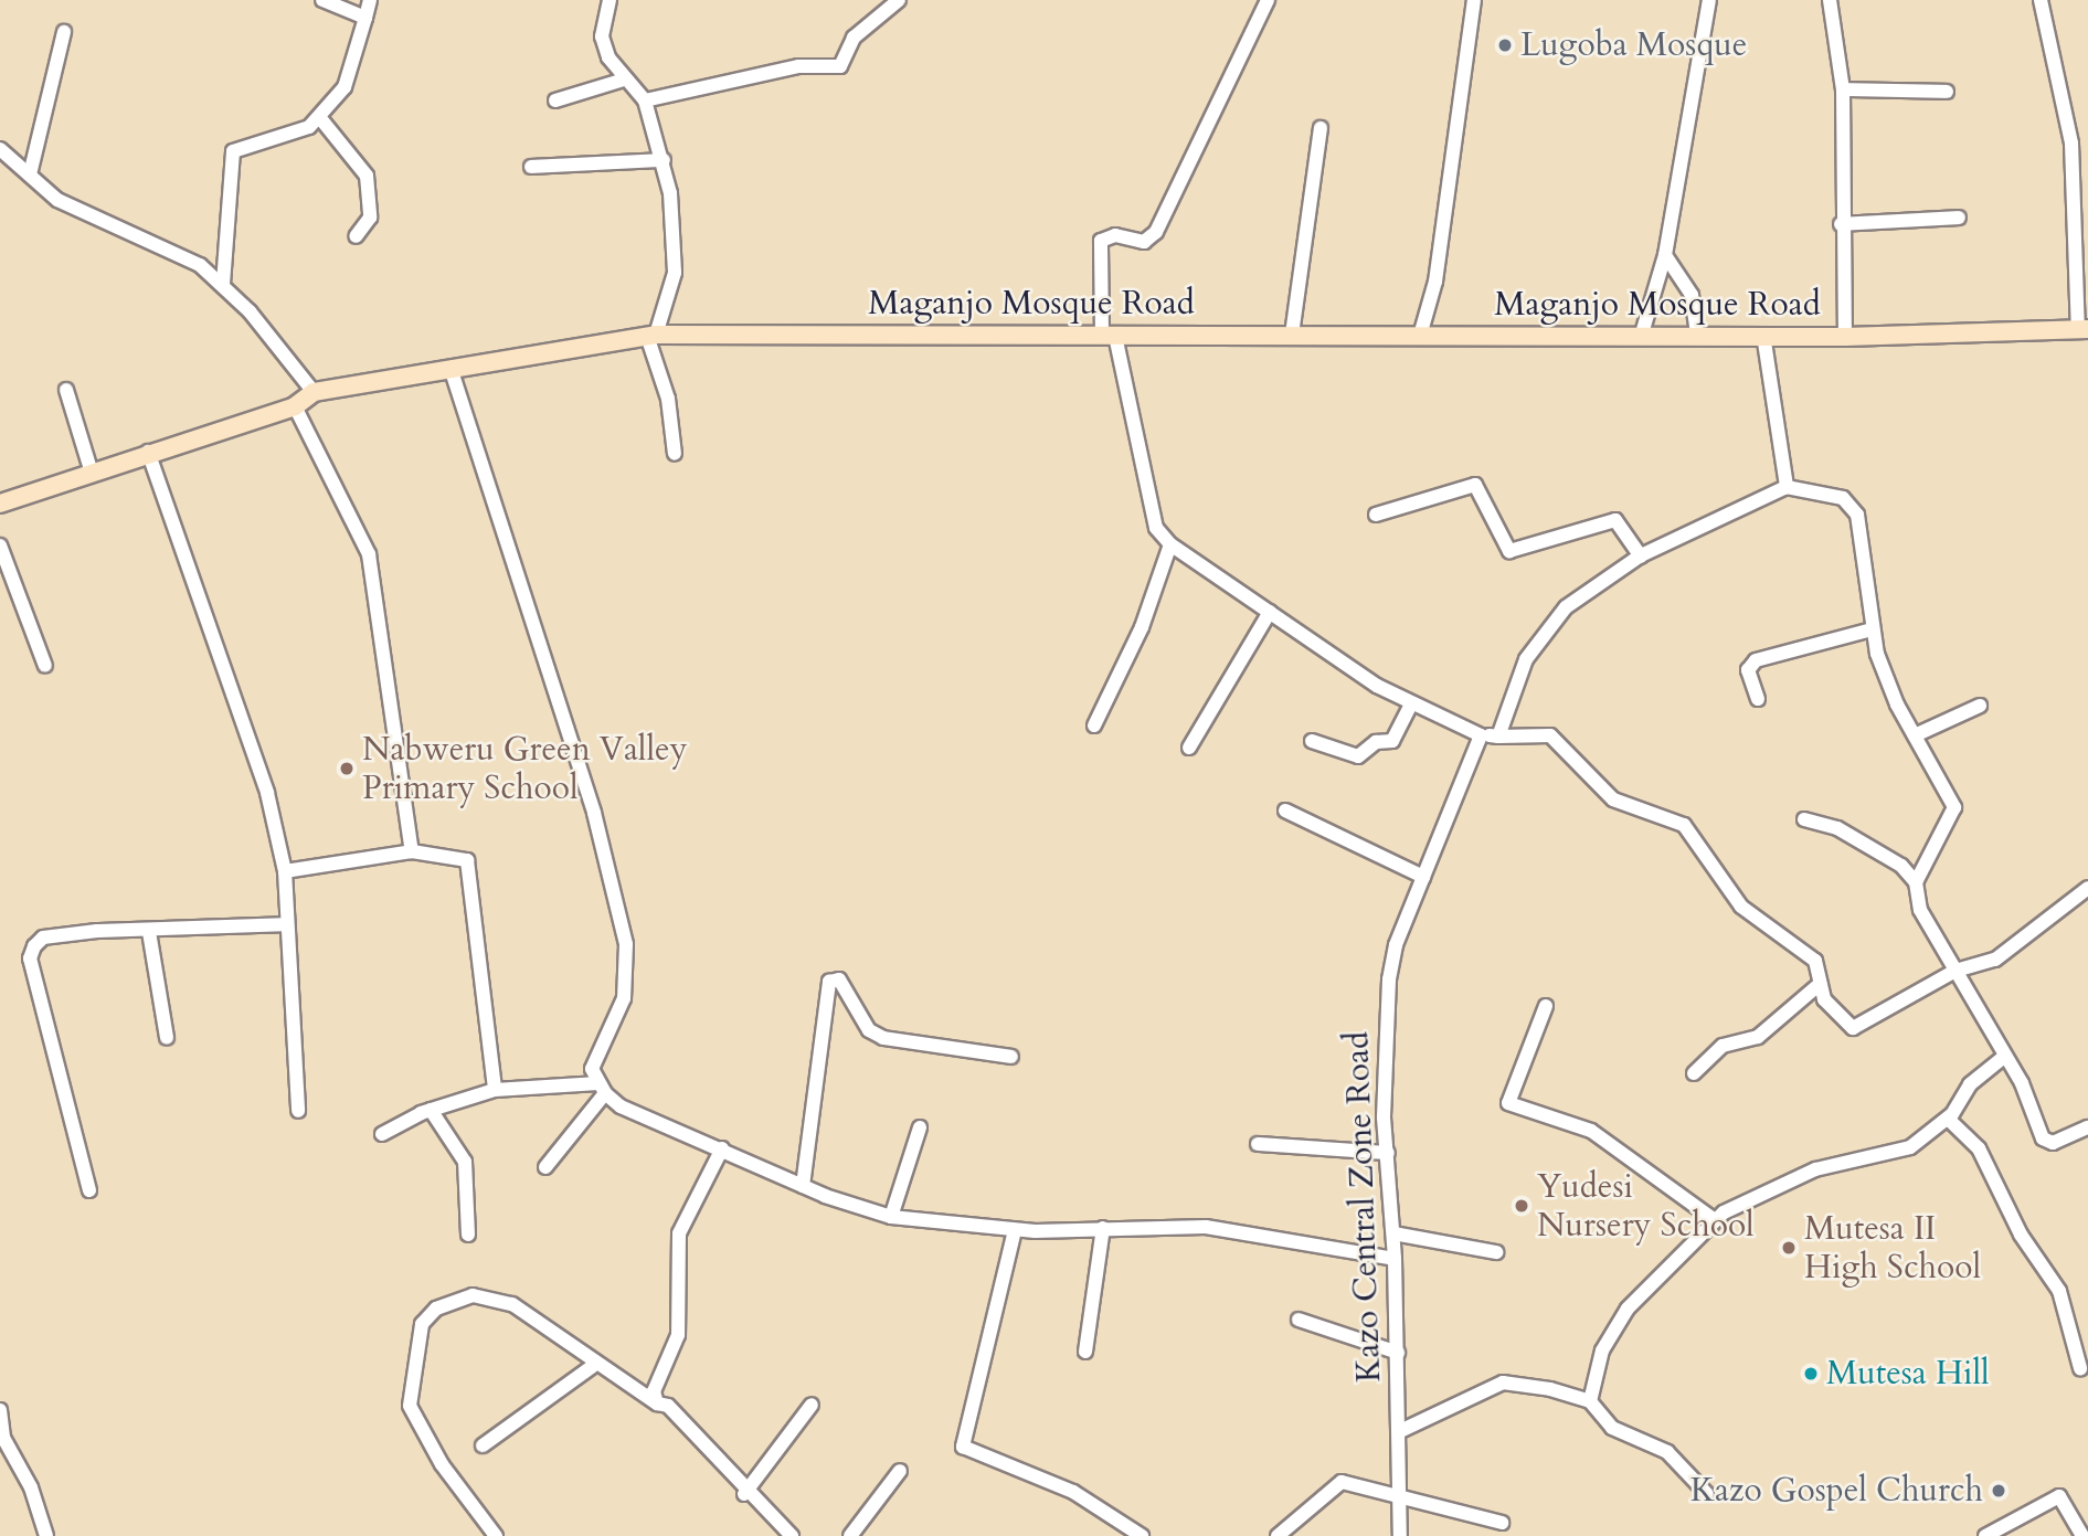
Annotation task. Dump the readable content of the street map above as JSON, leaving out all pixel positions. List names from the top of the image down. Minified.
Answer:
{"streets":{"street":["Maganjo Mosque Road","Kazo Central Zone Road"]},"places":["Lugoba Mosque","Nabweru Green Valley Primary School","Yudesi Nursery School","Mutesa II High School","Mutesa Hill","Kazo Gospel Church"]}
